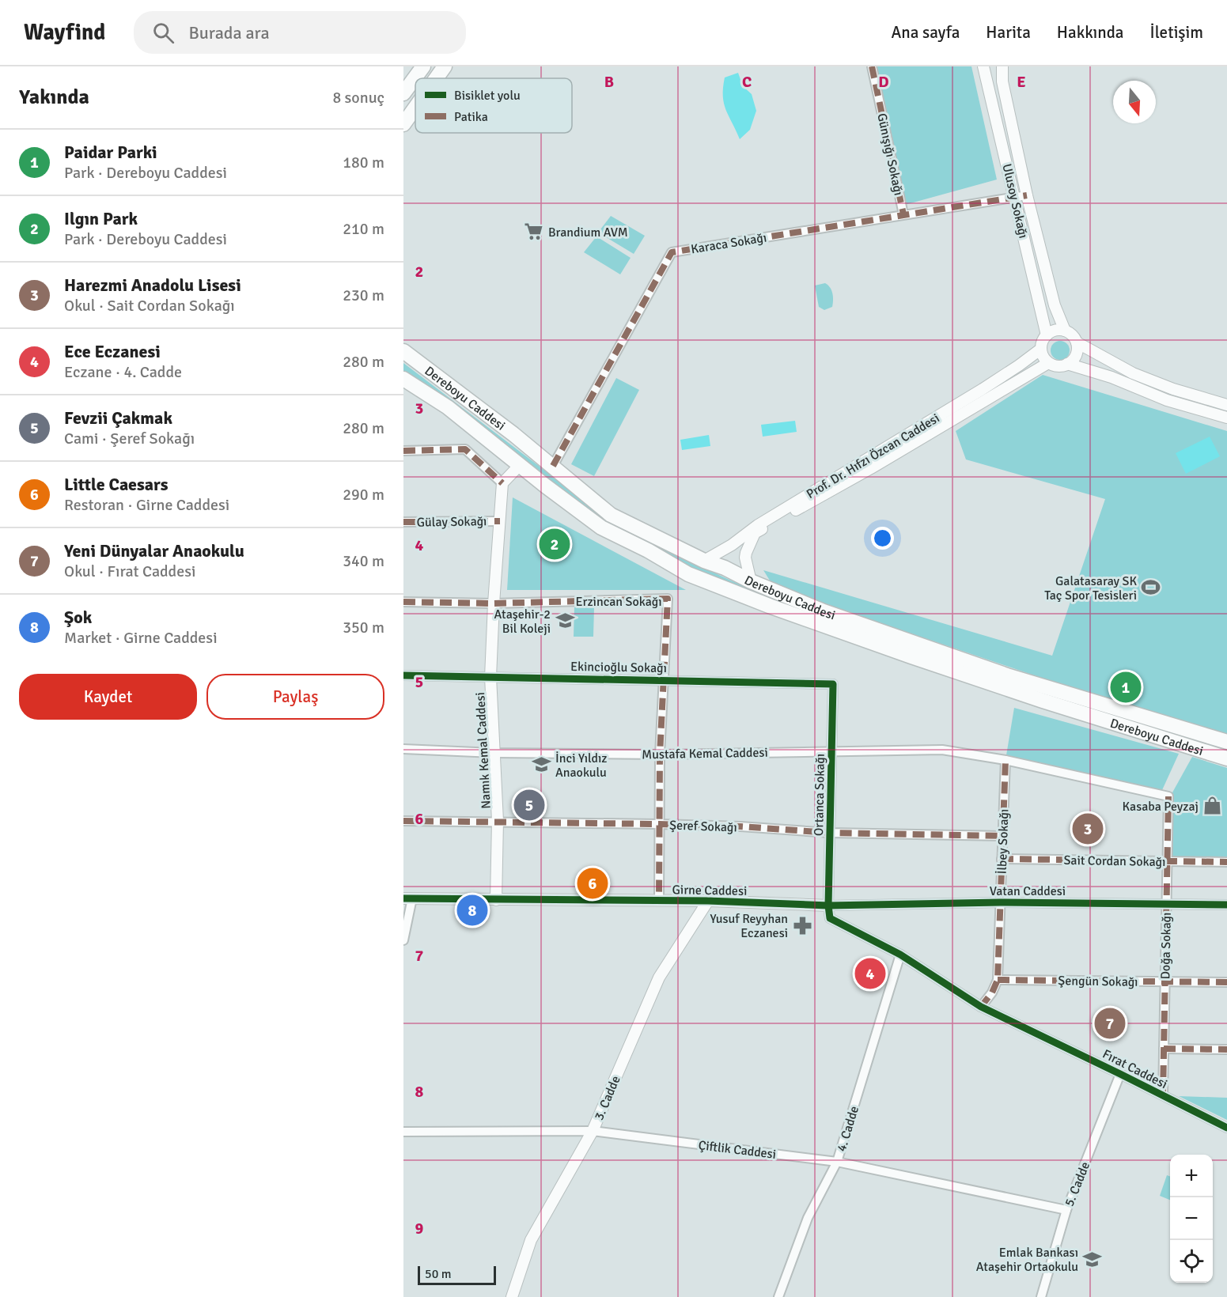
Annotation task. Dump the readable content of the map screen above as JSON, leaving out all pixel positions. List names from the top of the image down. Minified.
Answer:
{"streets":{"main road":["Dereboyu Caddesi"],"street":["Günışığı Sokağı","Ulusoy Sokağı","Karaca Sokağı","Prof. Dr. Hıfzı Özcan Caddesi","Gülay Sokağı","Erzincan Sokağı","Ekincioğlu Sokağı","Namık Kemal Caddesi","Mustafa Kemal Caddesi","Ortanca Sokağı","Şeref Sokağı","İlbey Sokağı","Sait Cordan Sokağı","Girne Caddesi","Vatan Caddesi","Doğa Sokağı","Şengün Sokağı","Fırat Caddesi","3. Cadde","4. Cadde","Çiftlik Caddesi","5. Cadde"]},"crossings":[["Günışığı Sokağı","Karaca Sokağı"],["Ulusoy Sokağı","Karaca Sokağı"],["Ulusoy Sokağı","Prof. Dr. Hıfzı Özcan Caddesi"],["Karaca Sokağı","Dereboyu Caddesi"],["Dereboyu Caddesi","Prof. Dr. Hıfzı Özcan Caddesi"],["Gülay Sokağı","Namık Kemal Caddesi"],["Erzincan Sokağı","Ekincioğlu Sokağı"],["Erzincan Sokağı","Namık Kemal Caddesi"],["Erzincan Sokağı","Mustafa Kemal Caddesi"],["Erzincan Sokağı","Şeref Sokağı"],["Erzincan Sokağı","Girne Caddesi"],["Ekincioğlu Sokağı","Namık Kemal Caddesi"],["Ekincioğlu Sokağı","Ortanca Sokağı"],["Namık Kemal Caddesi","Mustafa Kemal Caddesi"],["Namık Kemal Caddesi","Şeref Sokağı"],["Namık Kemal Caddesi","Girne Caddesi"],["Mustafa Kemal Caddesi","Ortanca Sokağı"],["Mustafa Kemal Caddesi","İlbey Sokağı"],["Mustafa Kemal Caddesi","Doğa Sokağı"],["Ortanca Sokağı","Şeref Sokağı"],["Ortanca Sokağı","Girne Caddesi"],["Ortanca Sokağı","Vatan Caddesi"],["Şeref Sokağı","İlbey Sokağı"],["İlbey Sokağı","Sait Cordan Sokağı"],["İlbey Sokağı","Vatan Caddesi"],["İlbey Sokağı","Şengün Sokağı"],["Sait Cordan Sokağı","Doğa Sokağı"],["Girne Caddesi","Vatan Caddesi"],["Girne Caddesi","3. Cadde"],["Vatan Caddesi","Doğa Sokağı"],["Doğa Sokağı","Şengün Sokağı"],["Doğa Sokağı","Fırat Caddesi"],["Fırat Caddesi","5. Cadde"],["3. Cadde","Çiftlik Caddesi"],["4. Cadde","Çiftlik Caddesi"],["Çiftlik Caddesi","5. Cadde"]],"places":{"supermarket":["Brandium AVM"],"sports":["Galatasaray SK Taç Spor Tesisleri"],"school or university":["Ataşehir-2 Bil Koleji","İnci Yıldız Anaokulu","Emlak Bankası Ataşehir Ortaokulu"],"shop":["Kasaba Peyzaj"],"pharmacy":["Yusuf Reyyhan Eczanesi"]},"legend":["Bisiklet yolu","Patika"],"scale_bar":"50 m","north":"bottom","page":{"header":"Wayfind","search":"Burada ara","nav":["Ana sayfa","Harita","Hakkında","İletişim"],"heading":["Yakında","8 sonuç"],"list":[{"mark":"1","name":"Paidar Parki","note":"Park · Dereboyu Caddesi","value":"180 m"},{"mark":"2","name":"Ilgın Park","note":"Park · Dereboyu Caddesi","value":"210 m"},{"mark":"3","name":"Harezmi Anadolu Lisesi","note":"Okul · Sait Cordan Sokağı","value":"230 m"},{"mark":"4","name":"Ece Eczanesi","note":"Eczane · 4. Cadde","value":"280 m"},{"mark":"5","name":"Fevzii Çakmak","note":"Cami · Şeref Sokağı","value":"280 m"},{"mark":"6","name":"Little Caesars","note":"Restoran · Girne Caddesi","value":"290 m"},{"mark":"7","name":"Yeni Dünyalar Anaokulu","note":"Okul · Fırat Caddesi","value":"340 m"},{"mark":"8","name":"Şok","note":"Market · Girne Caddesi","value":"350 m"}],"pins":["2","1","5","3","6","8","4","7"],"buttons":["Kaydet","Paylaş"],"map_buttons":["+","−"],"scale":"50 m"},"grid":{"columns":["B","C","D","E"],"rows":["2","3","4","5","6","7","8","9"]}}
